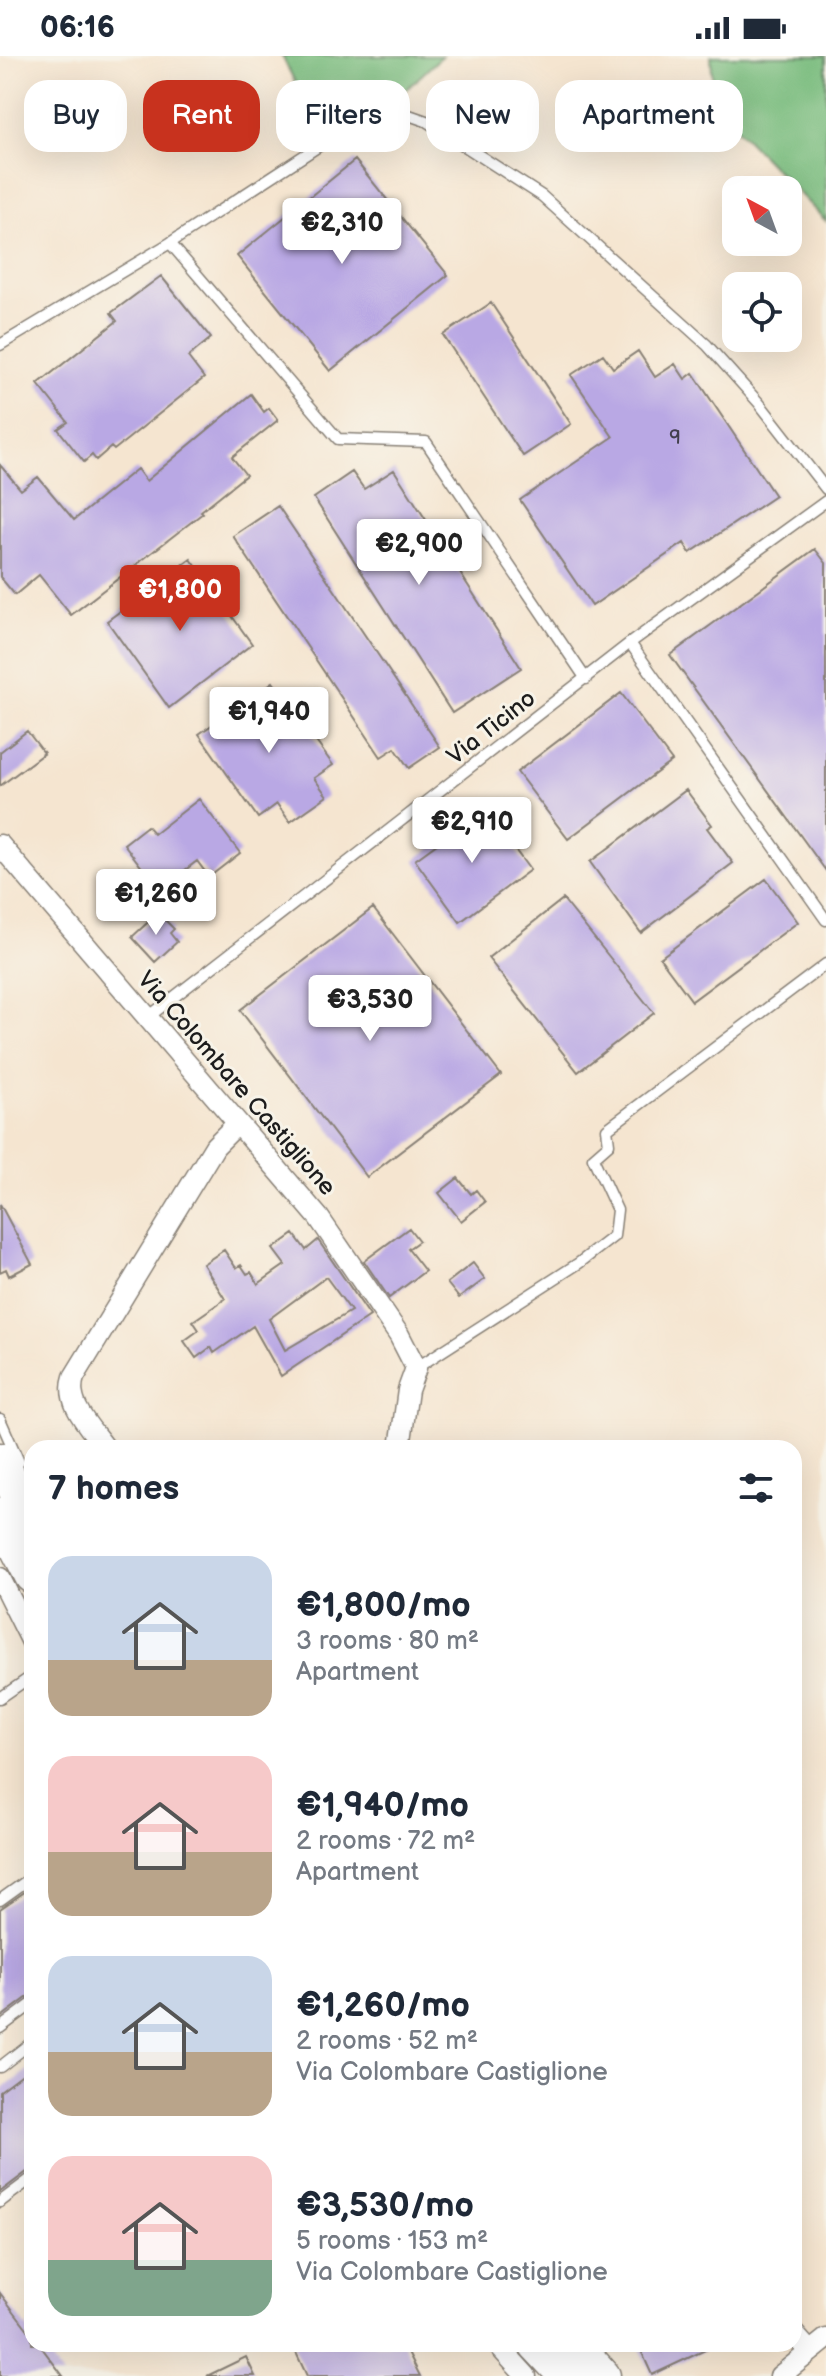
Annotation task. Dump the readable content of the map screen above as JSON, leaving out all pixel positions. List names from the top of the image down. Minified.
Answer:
{"streets":{"street":["Via Colombare Castiglione"],"lane":["Via Ticino"]},"crossings":[["Via Ticino","Via Colombare Castiglione"]],"house_numbers":["9"],"north":"top left","page":{"status":"06:16","chip":["Buy","Rent","Filters","New","Apartment"],"price":["€2,310","€2,900","€1,800","€1,940","€2,910","€1,260","€3,530"],"heading":"7 homes","list":[{"name":"€1,800/mo","note":"3 rooms · 80 m² · Apartment"},{"name":"€1,940/mo","note":"2 rooms · 72 m² · Apartment"},{"name":"€1,260/mo","note":"2 rooms · 52 m² · Via Colombare Castiglione"},{"name":"€3,530/mo","note":"5 rooms · 153 m² · Via Colombare Castiglione"}]}}
